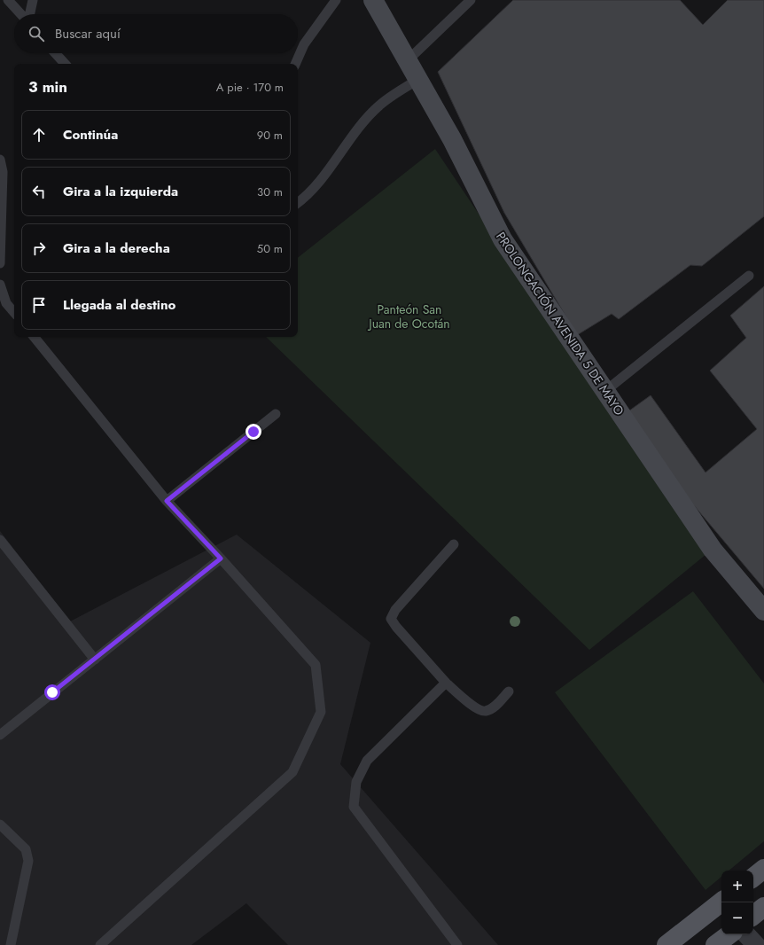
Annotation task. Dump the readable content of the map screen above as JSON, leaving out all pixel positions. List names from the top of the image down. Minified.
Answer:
{"streets":{"main road":["PROLONGACIÓN AVENIDA 5 DE MAYO"]},"parks":["Panteón San Juan de Ocotán"],"page":{"search":"Buscar aquí","heading":["3 min","A pie · 170 m"],"list":[["Continúa","90 m"],["Gira a la izquierda","30 m"],["Gira a la derecha","50 m"],"Llegada al destino"],"map_buttons":["+","−"]}}
